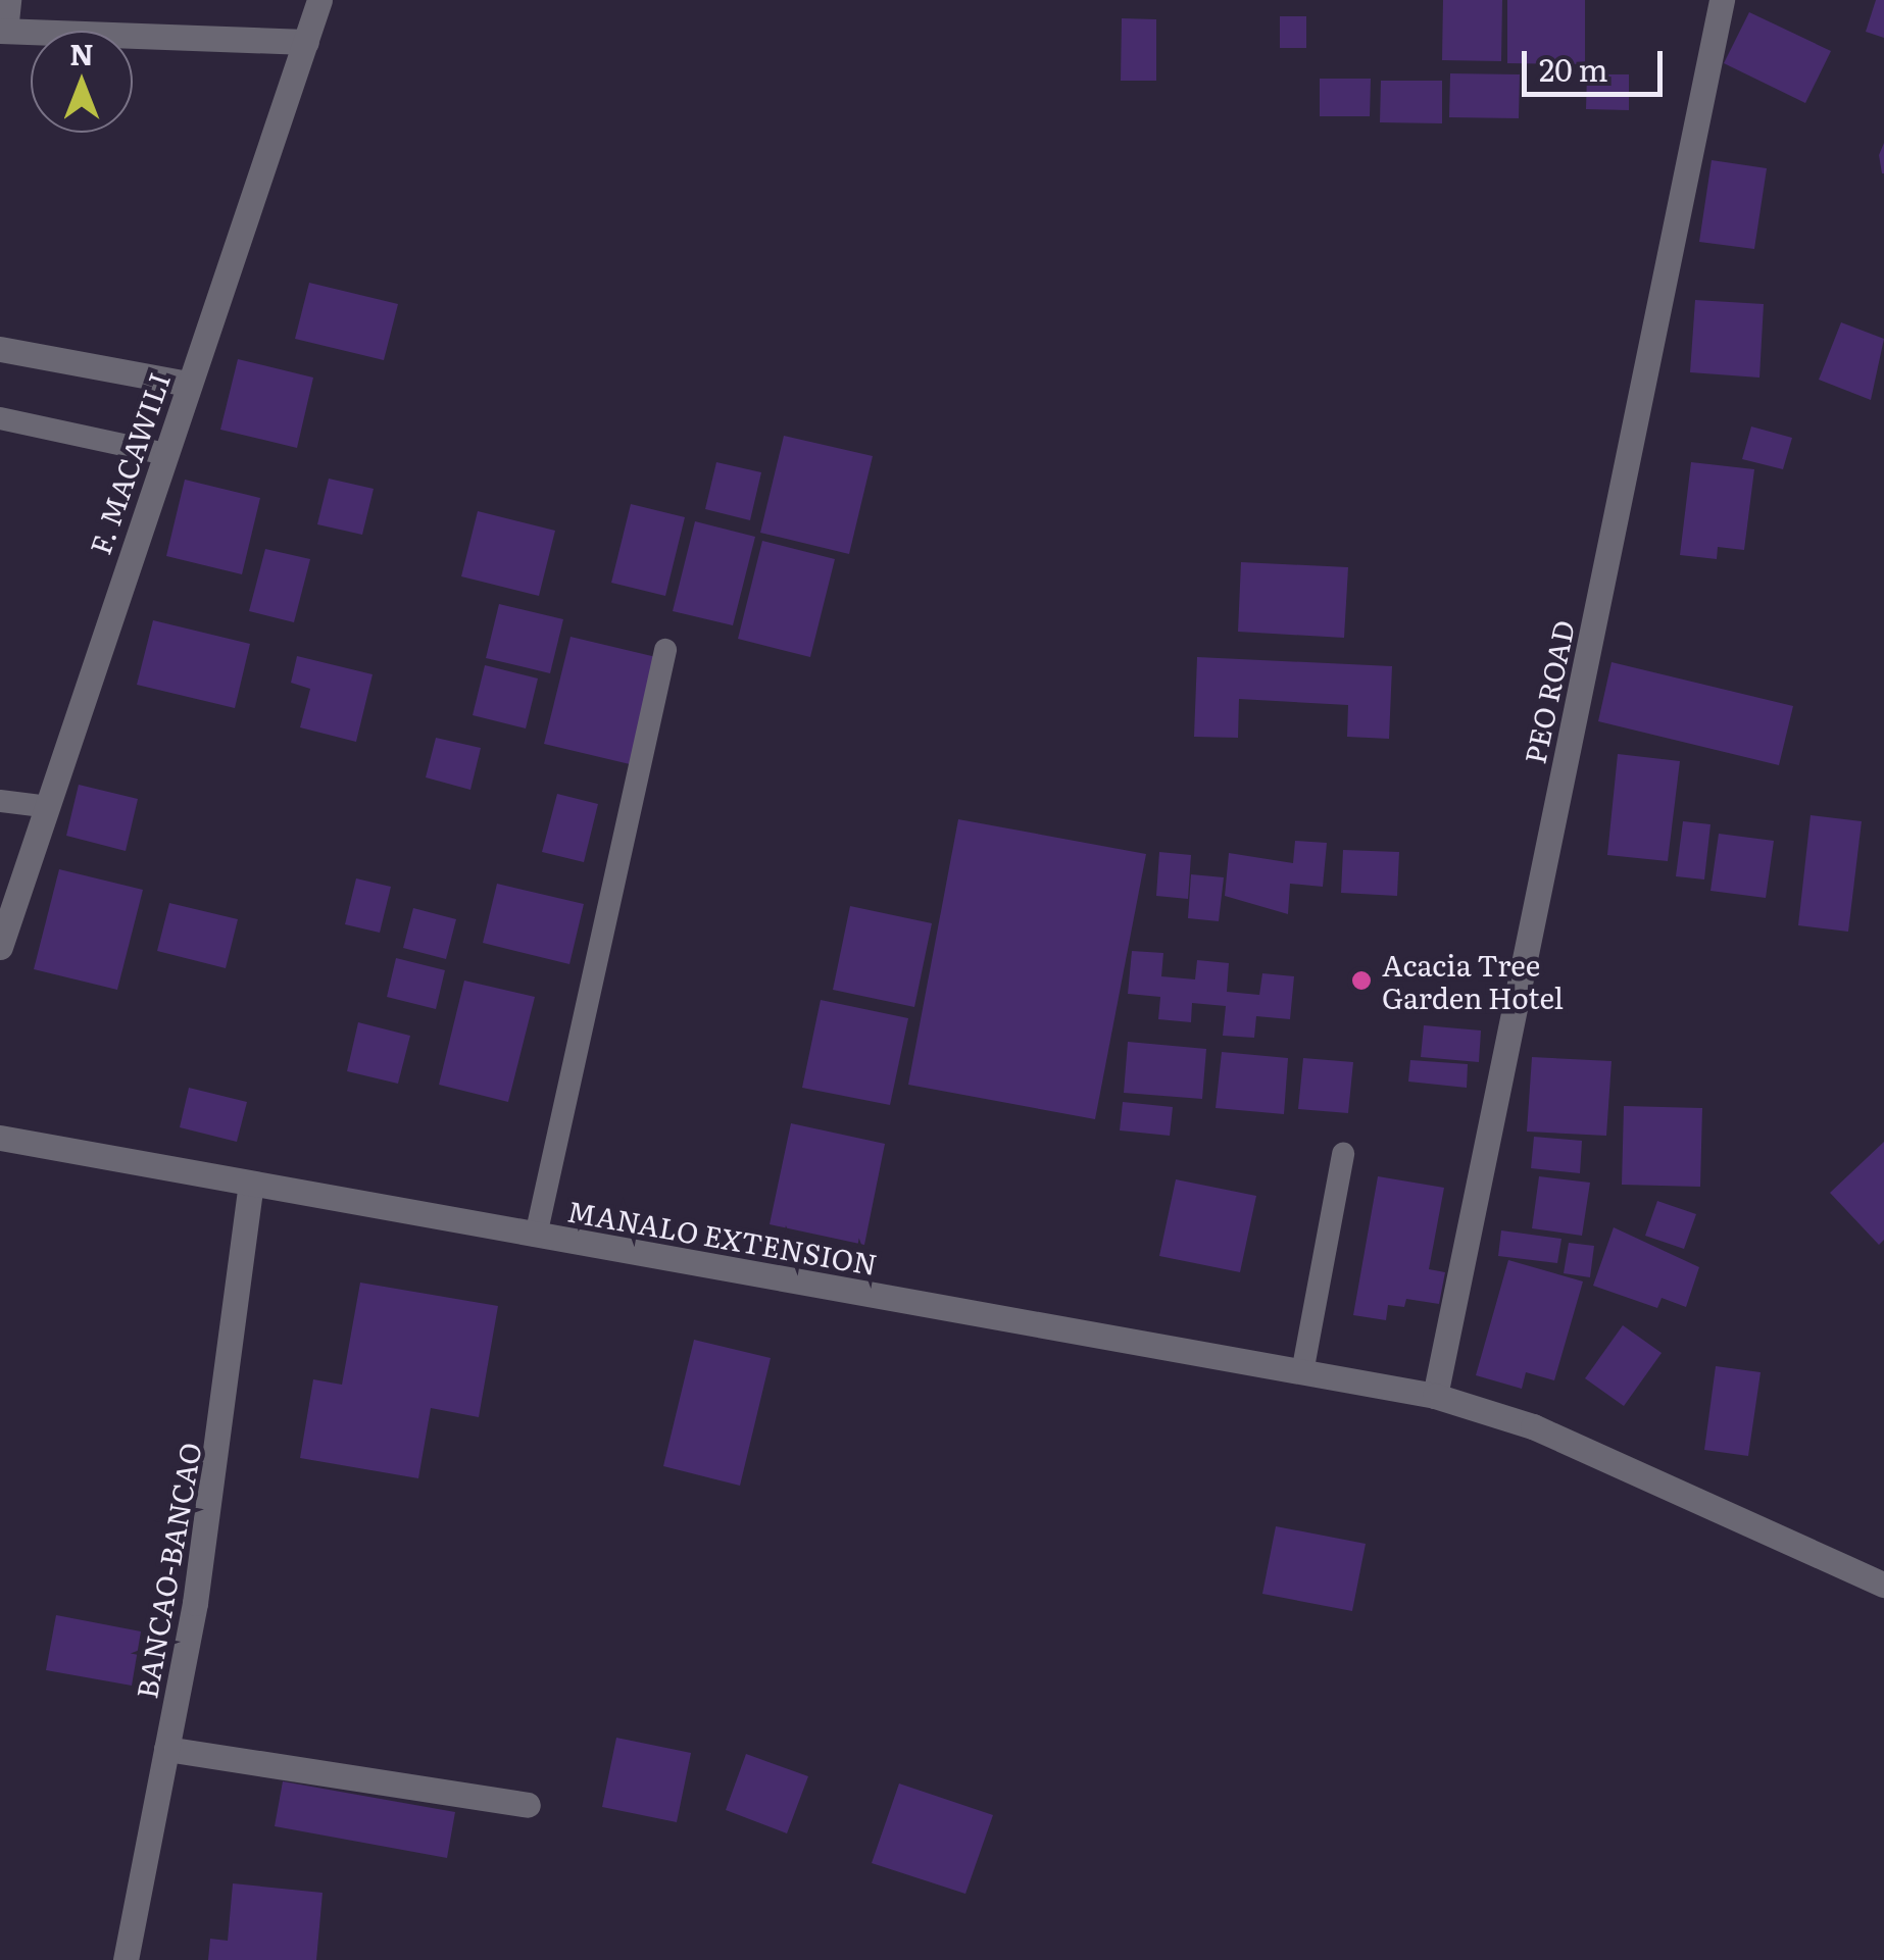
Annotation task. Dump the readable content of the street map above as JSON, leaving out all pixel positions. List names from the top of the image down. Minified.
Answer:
{"streets":{"street":["F. MACAWILI","PEO ROAD","MANALO EXTENSION","BANCAO-BANCAO"]},"crossings":[["PEO ROAD","MANALO EXTENSION"],["MANALO EXTENSION","BANCAO-BANCAO"]],"places":["Acacia Tree Garden Hotel"],"scale_bar":"20 m","north":"top"}
